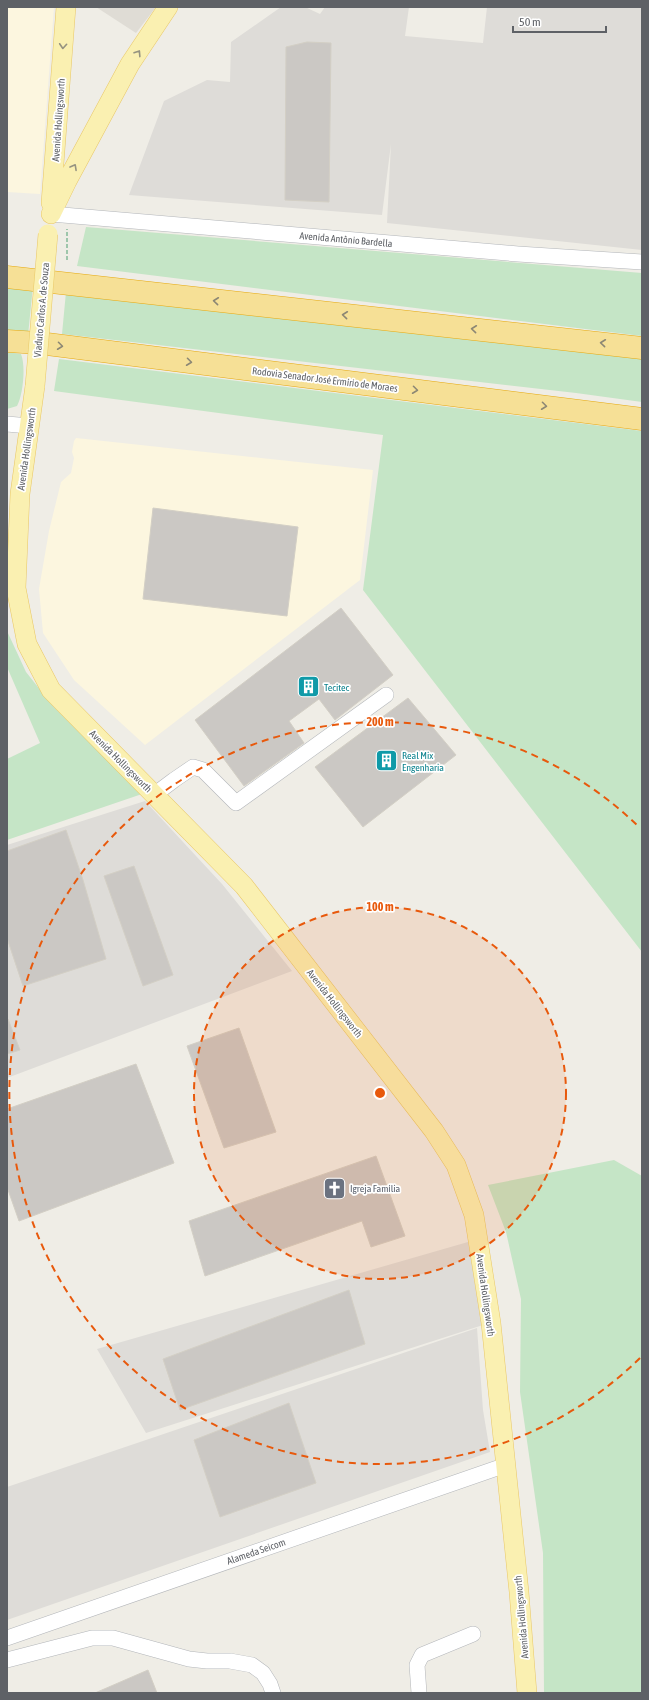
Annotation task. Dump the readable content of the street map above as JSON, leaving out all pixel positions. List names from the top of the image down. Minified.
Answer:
{"streets":{"highway":["Rodovia Senador José Ermírio de Moraes"],"main road":["Avenida Hollingsworth","Viaduto Carlos A. de Souza"],"street":["Avenida Antônio Bardella","Alameda Seicom"]},"crossings":[["Avenida Hollingsworth","Avenida Antônio Bardella"],["Avenida Hollingsworth","Viaduto Carlos A. de Souza"],["Avenida Hollingsworth","Alameda Seicom"]],"places":{"building":["Tecitec","Real Mix Engenharia"],"church":["Igreja Família"]},"scale_bar":"50 m","rings":["200 m","100 m"]}
